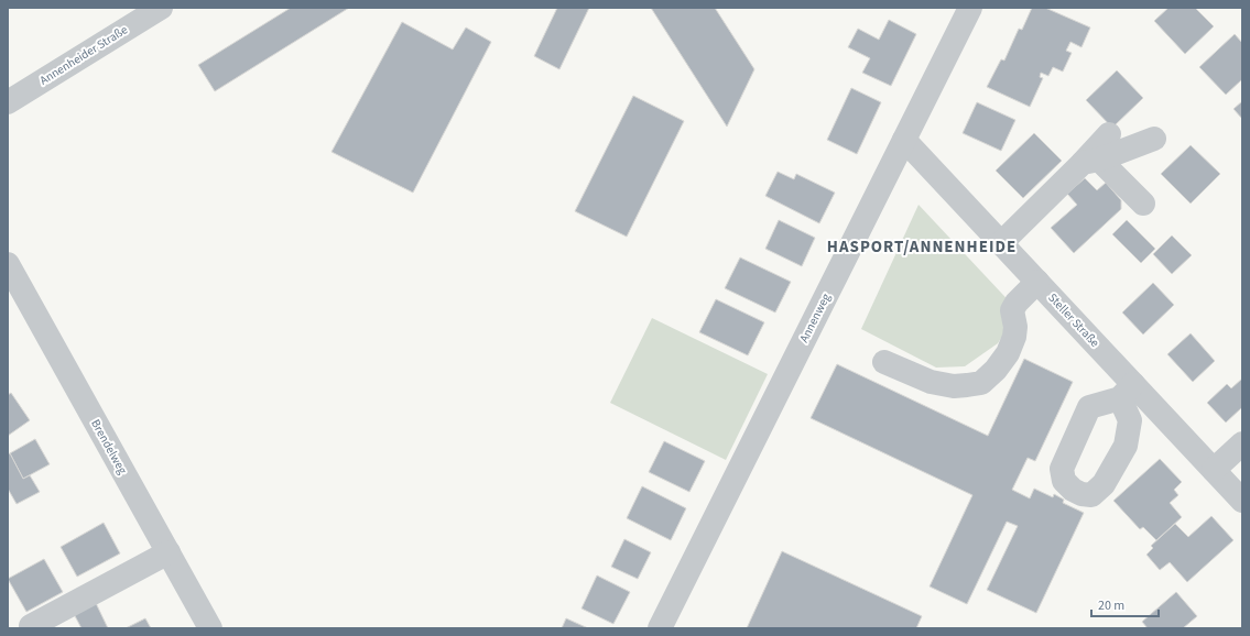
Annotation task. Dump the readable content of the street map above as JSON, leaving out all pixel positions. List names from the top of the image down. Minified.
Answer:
{"streets":{"street":["Annenheider Straße","Annenweg","Steller Straße","Brendelweg"]},"crossings":[["Annenweg","Steller Straße"]],"districts":["HASPORT/ANNENHEIDE"],"scale_bar":"20 m"}
